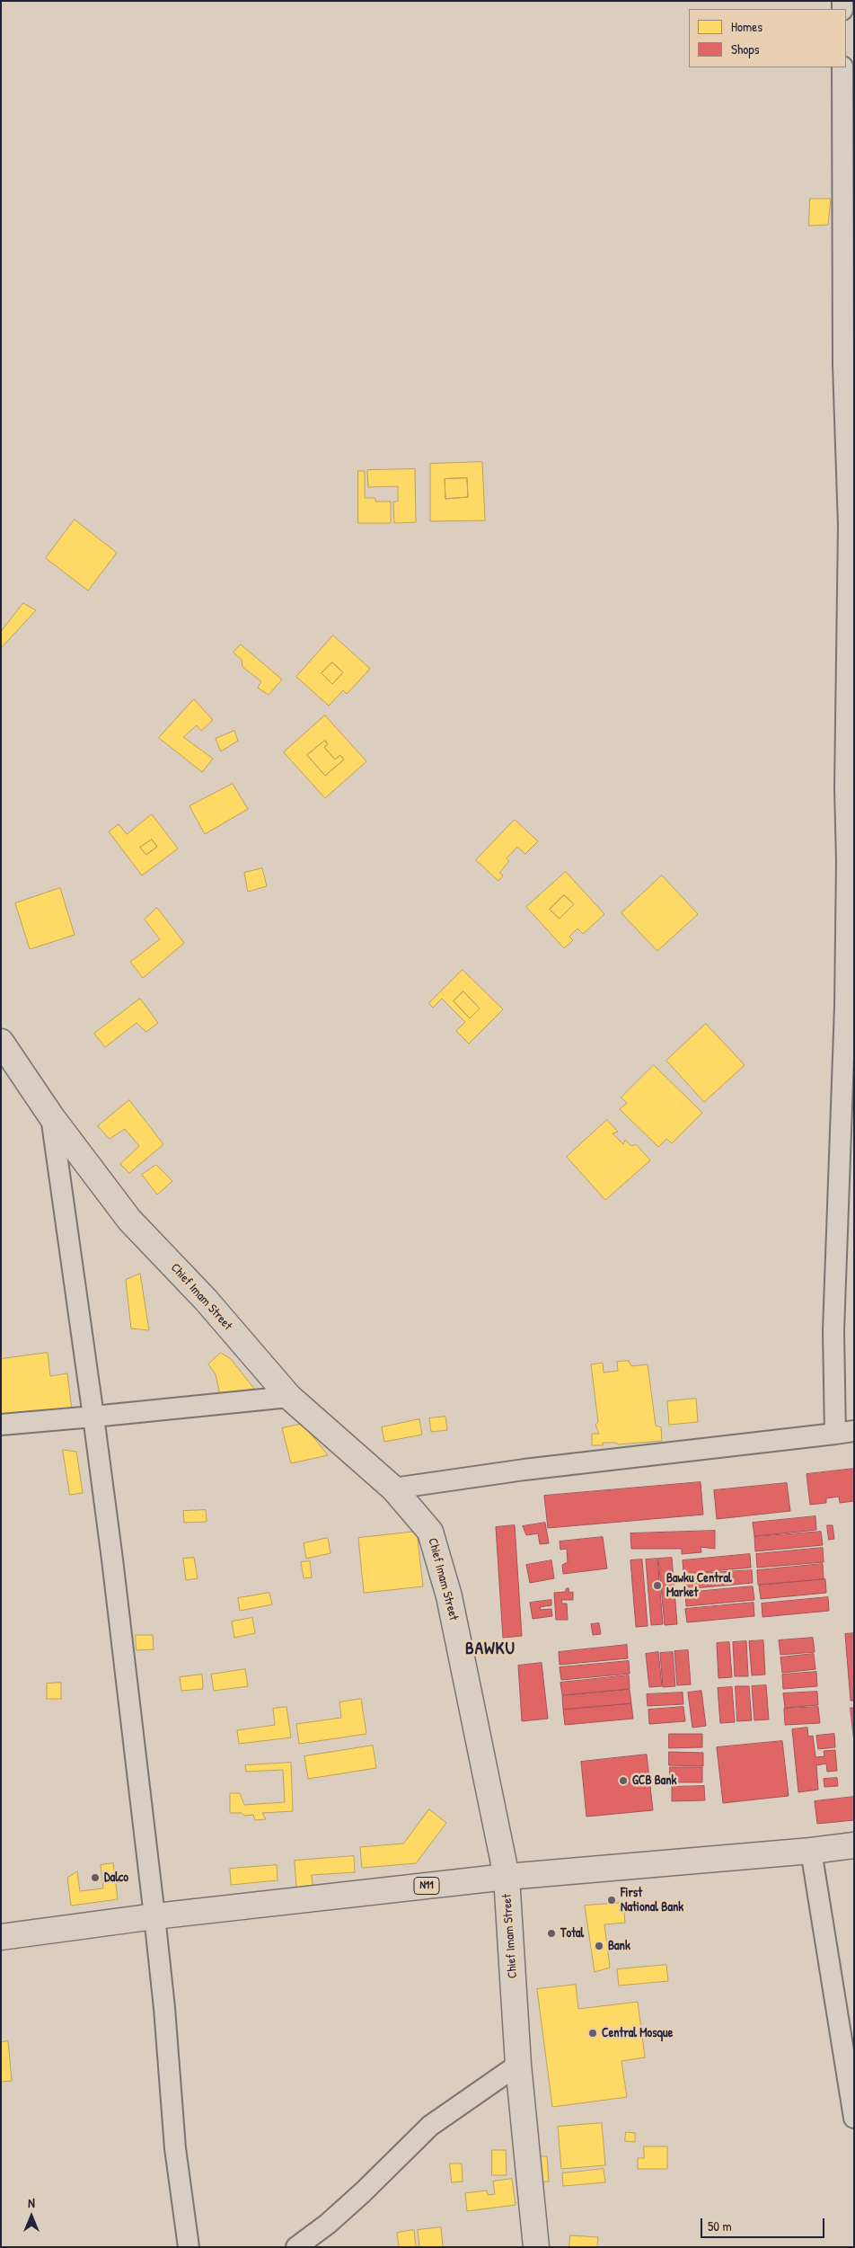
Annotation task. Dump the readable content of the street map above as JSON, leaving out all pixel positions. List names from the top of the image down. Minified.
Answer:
{"streets":{"main road":["Chief Imam Street","N11"]},"crossings":[["Chief Imam Street","N11"]],"districts":["BAWKU"],"places":["Bawku Central Market","GCB Bank","Dalco","First National Bank","Total","Bank","Central Mosque"],"legend":["Homes","Shops"],"scale_bar":"50 m","north":"top"}
